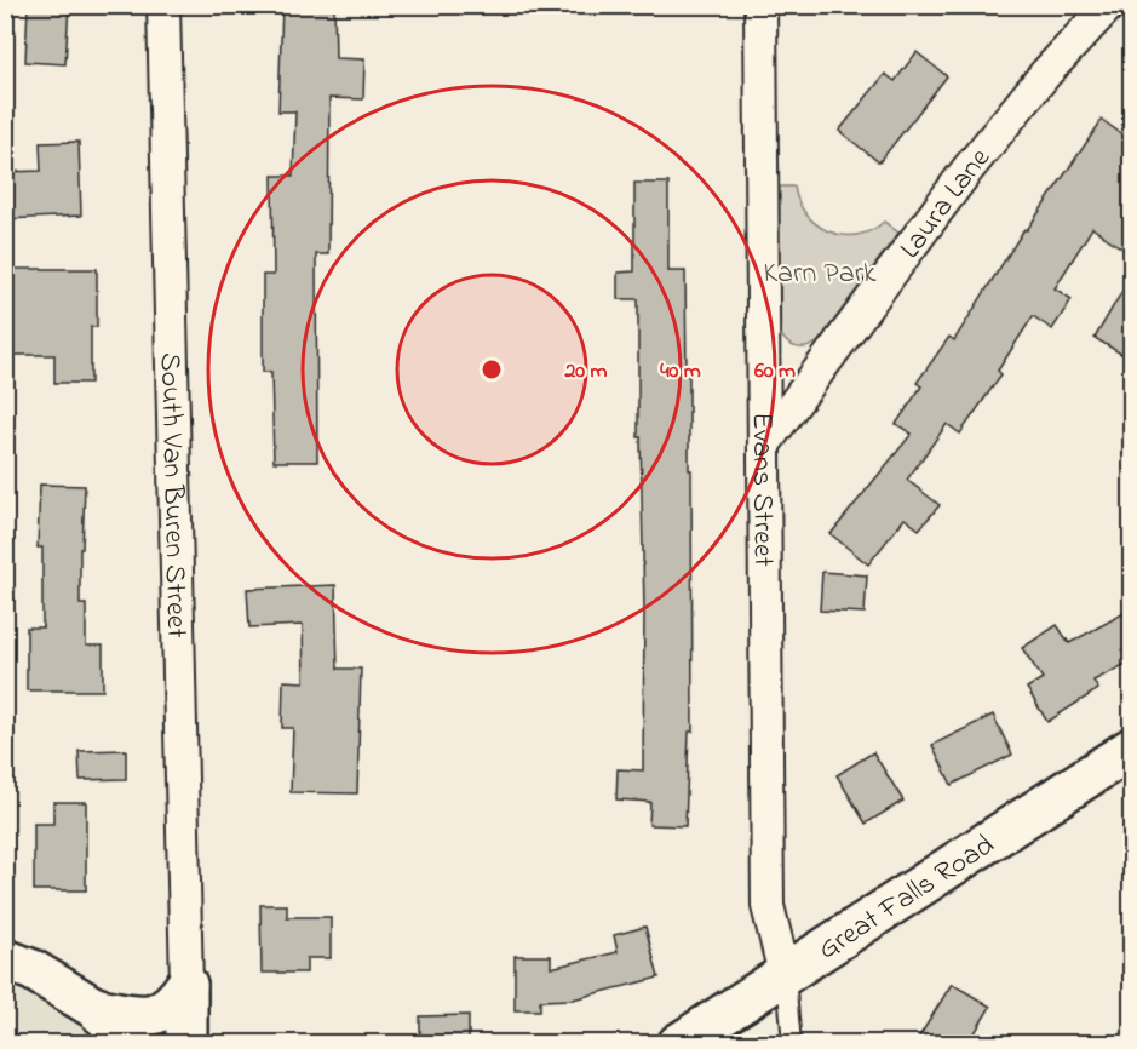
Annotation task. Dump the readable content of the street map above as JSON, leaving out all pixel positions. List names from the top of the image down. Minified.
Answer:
{"streets":{"main road":["Great Falls Road"],"street":["Laura Lane","Evans Street","South Van Buren Street"]},"crossings":[["Laura Lane","Evans Street"],["Evans Street","Great Falls Road"]],"parks":["Karn Park"],"rings":["20 m","40 m","60 m"]}
